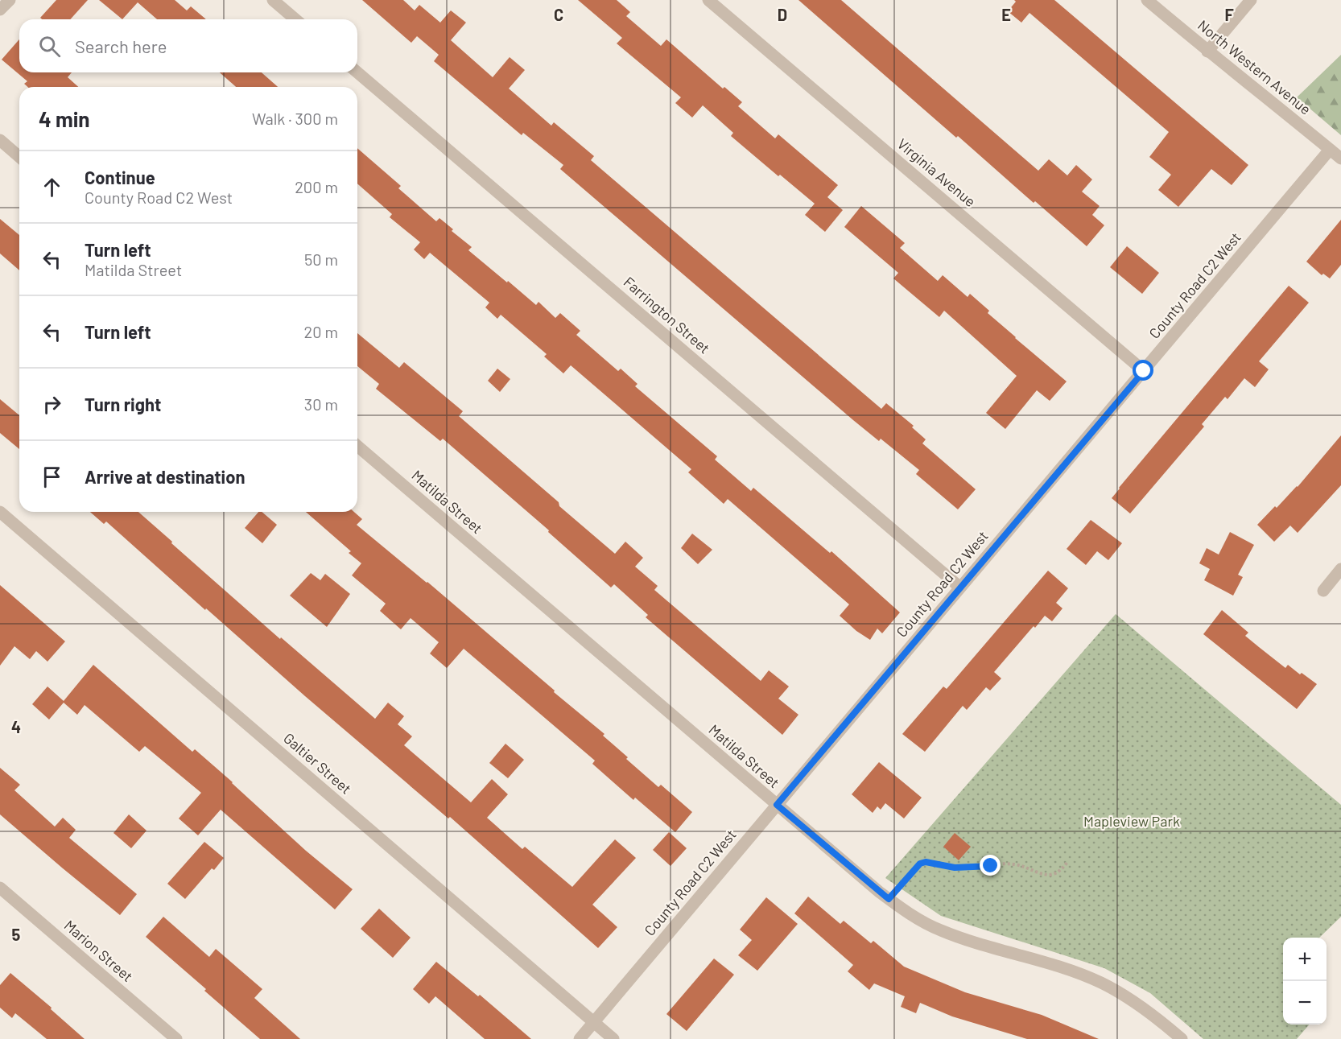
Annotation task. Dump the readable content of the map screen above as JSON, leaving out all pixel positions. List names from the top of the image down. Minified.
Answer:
{"streets":{"street":["North Western Avenue","Virginia Avenue","County Road C2 West","Farrington Street","Matilda Street","Galtier Street","Marion Street"]},"crossings":[["North Western Avenue","County Road C2 West"],["Virginia Avenue","County Road C2 West"],["County Road C2 West","Farrington Street"],["County Road C2 West","Matilda Street"],["County Road C2 West","Galtier Street"]],"parks":["Mapleview Park"],"page":{"search":"Search here","heading":["4 min","Walk · 300 m"],"list":[["Continue","County Road C2 West","200 m"],["Turn left","Matilda Street","50 m"],["Turn left","20 m"],["Turn right","30 m"],"Arrive at destination"],"map_buttons":["+","−"]},"grid":{"columns":["C","D","E","F"],"rows":["4","5"]}}
